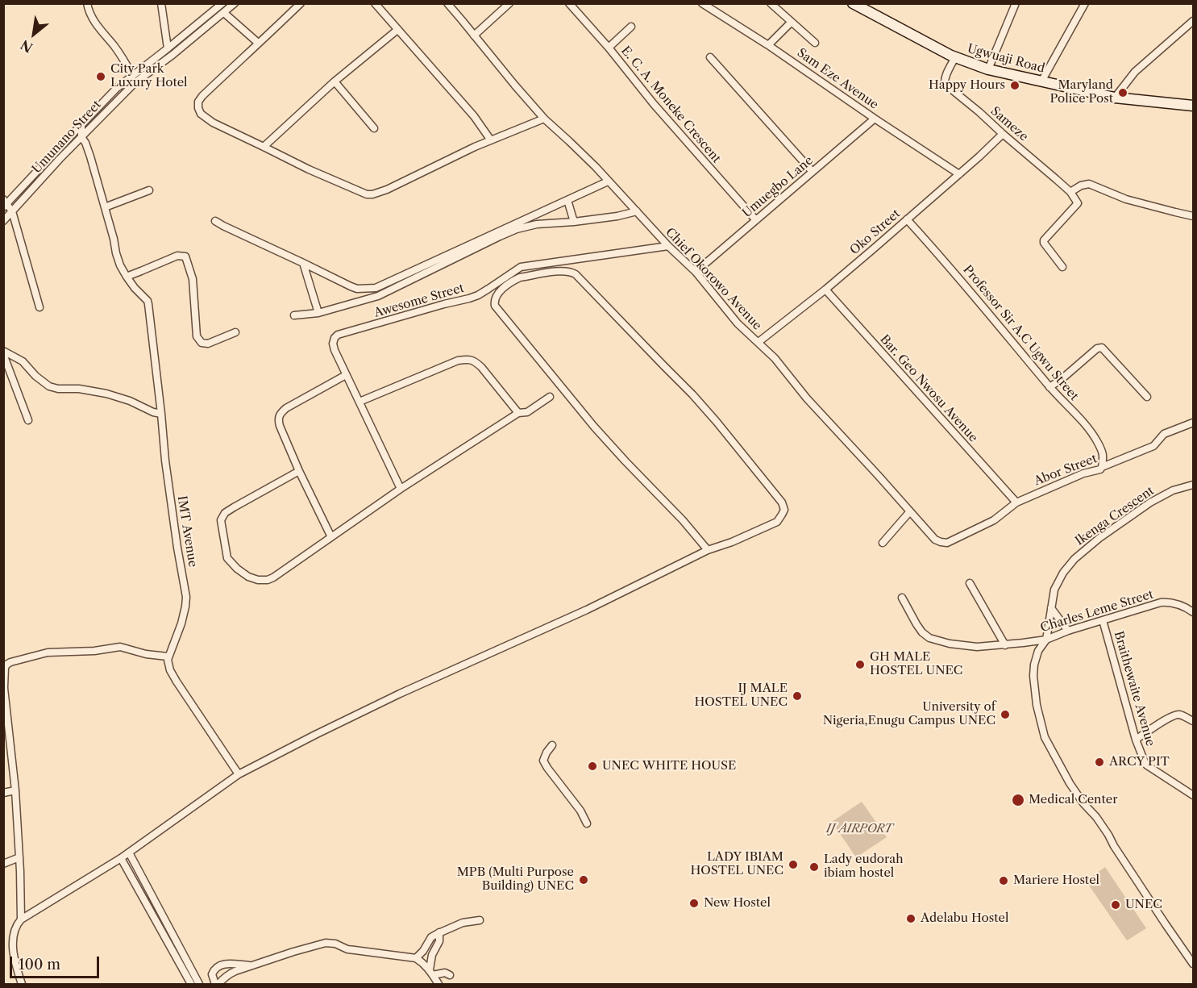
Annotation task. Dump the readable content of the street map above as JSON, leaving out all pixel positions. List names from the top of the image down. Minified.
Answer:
{"streets":{"main road":["Ugwuaji Road"],"street":["Sam Eze Avenue","E. C. A. Moneke Crescent","Sameze","Umunano Street","Umuegbo Lane","Oko Street","Chief Okorowo Avenue","Awesome Street","Professor Sir A.C Ugwu Street","Bar. Geo Nwosu Avenue","Abor Street","Ikenga Crescent","IMT Avenue","Charles Leme Street","Braithewaite Avenue"]},"crossings":[["Ugwuaji Road","Sameze"],["Sam Eze Avenue","Umuegbo Lane"],["Sam Eze Avenue","Oko Street"],["E. C. A. Moneke Crescent","Umuegbo Lane"],["Sameze","Oko Street"],["Umunano Street","IMT Avenue"],["Umuegbo Lane","Chief Okorowo Avenue"],["Oko Street","Chief Okorowo Avenue"],["Oko Street","Professor Sir A.C Ugwu Street"],["Oko Street","Bar. Geo Nwosu Avenue"],["Chief Okorowo Avenue","Awesome Street"],["Chief Okorowo Avenue","Abor Street"],["Professor Sir A.C Ugwu Street","Abor Street"],["Bar. Geo Nwosu Avenue","Abor Street"],["Ikenga Crescent","Charles Leme Street"],["Charles Leme Street","Braithewaite Avenue"]],"parks":["IJ AIRPORT"],"places":["City Park Luxury Hotel","Happy Hours","Maryland Police Post","GH MALE HOSTEL UNEC","IJ MALE HOSTEL UNEC","University of Nigeria,Enugu Campus UNEC","ARCY PIT","UNEC WHITE HOUSE","Medical Center","LADY IBIAM HOSTEL UNEC","Lady eudorah ibiam hostel","MPB (Multi Purpose Building) UNEC","Mariere Hostel","New Hostel","UNEC","Adelabu Hostel"],"scale_bar":"100 m","north":"bottom left"}
